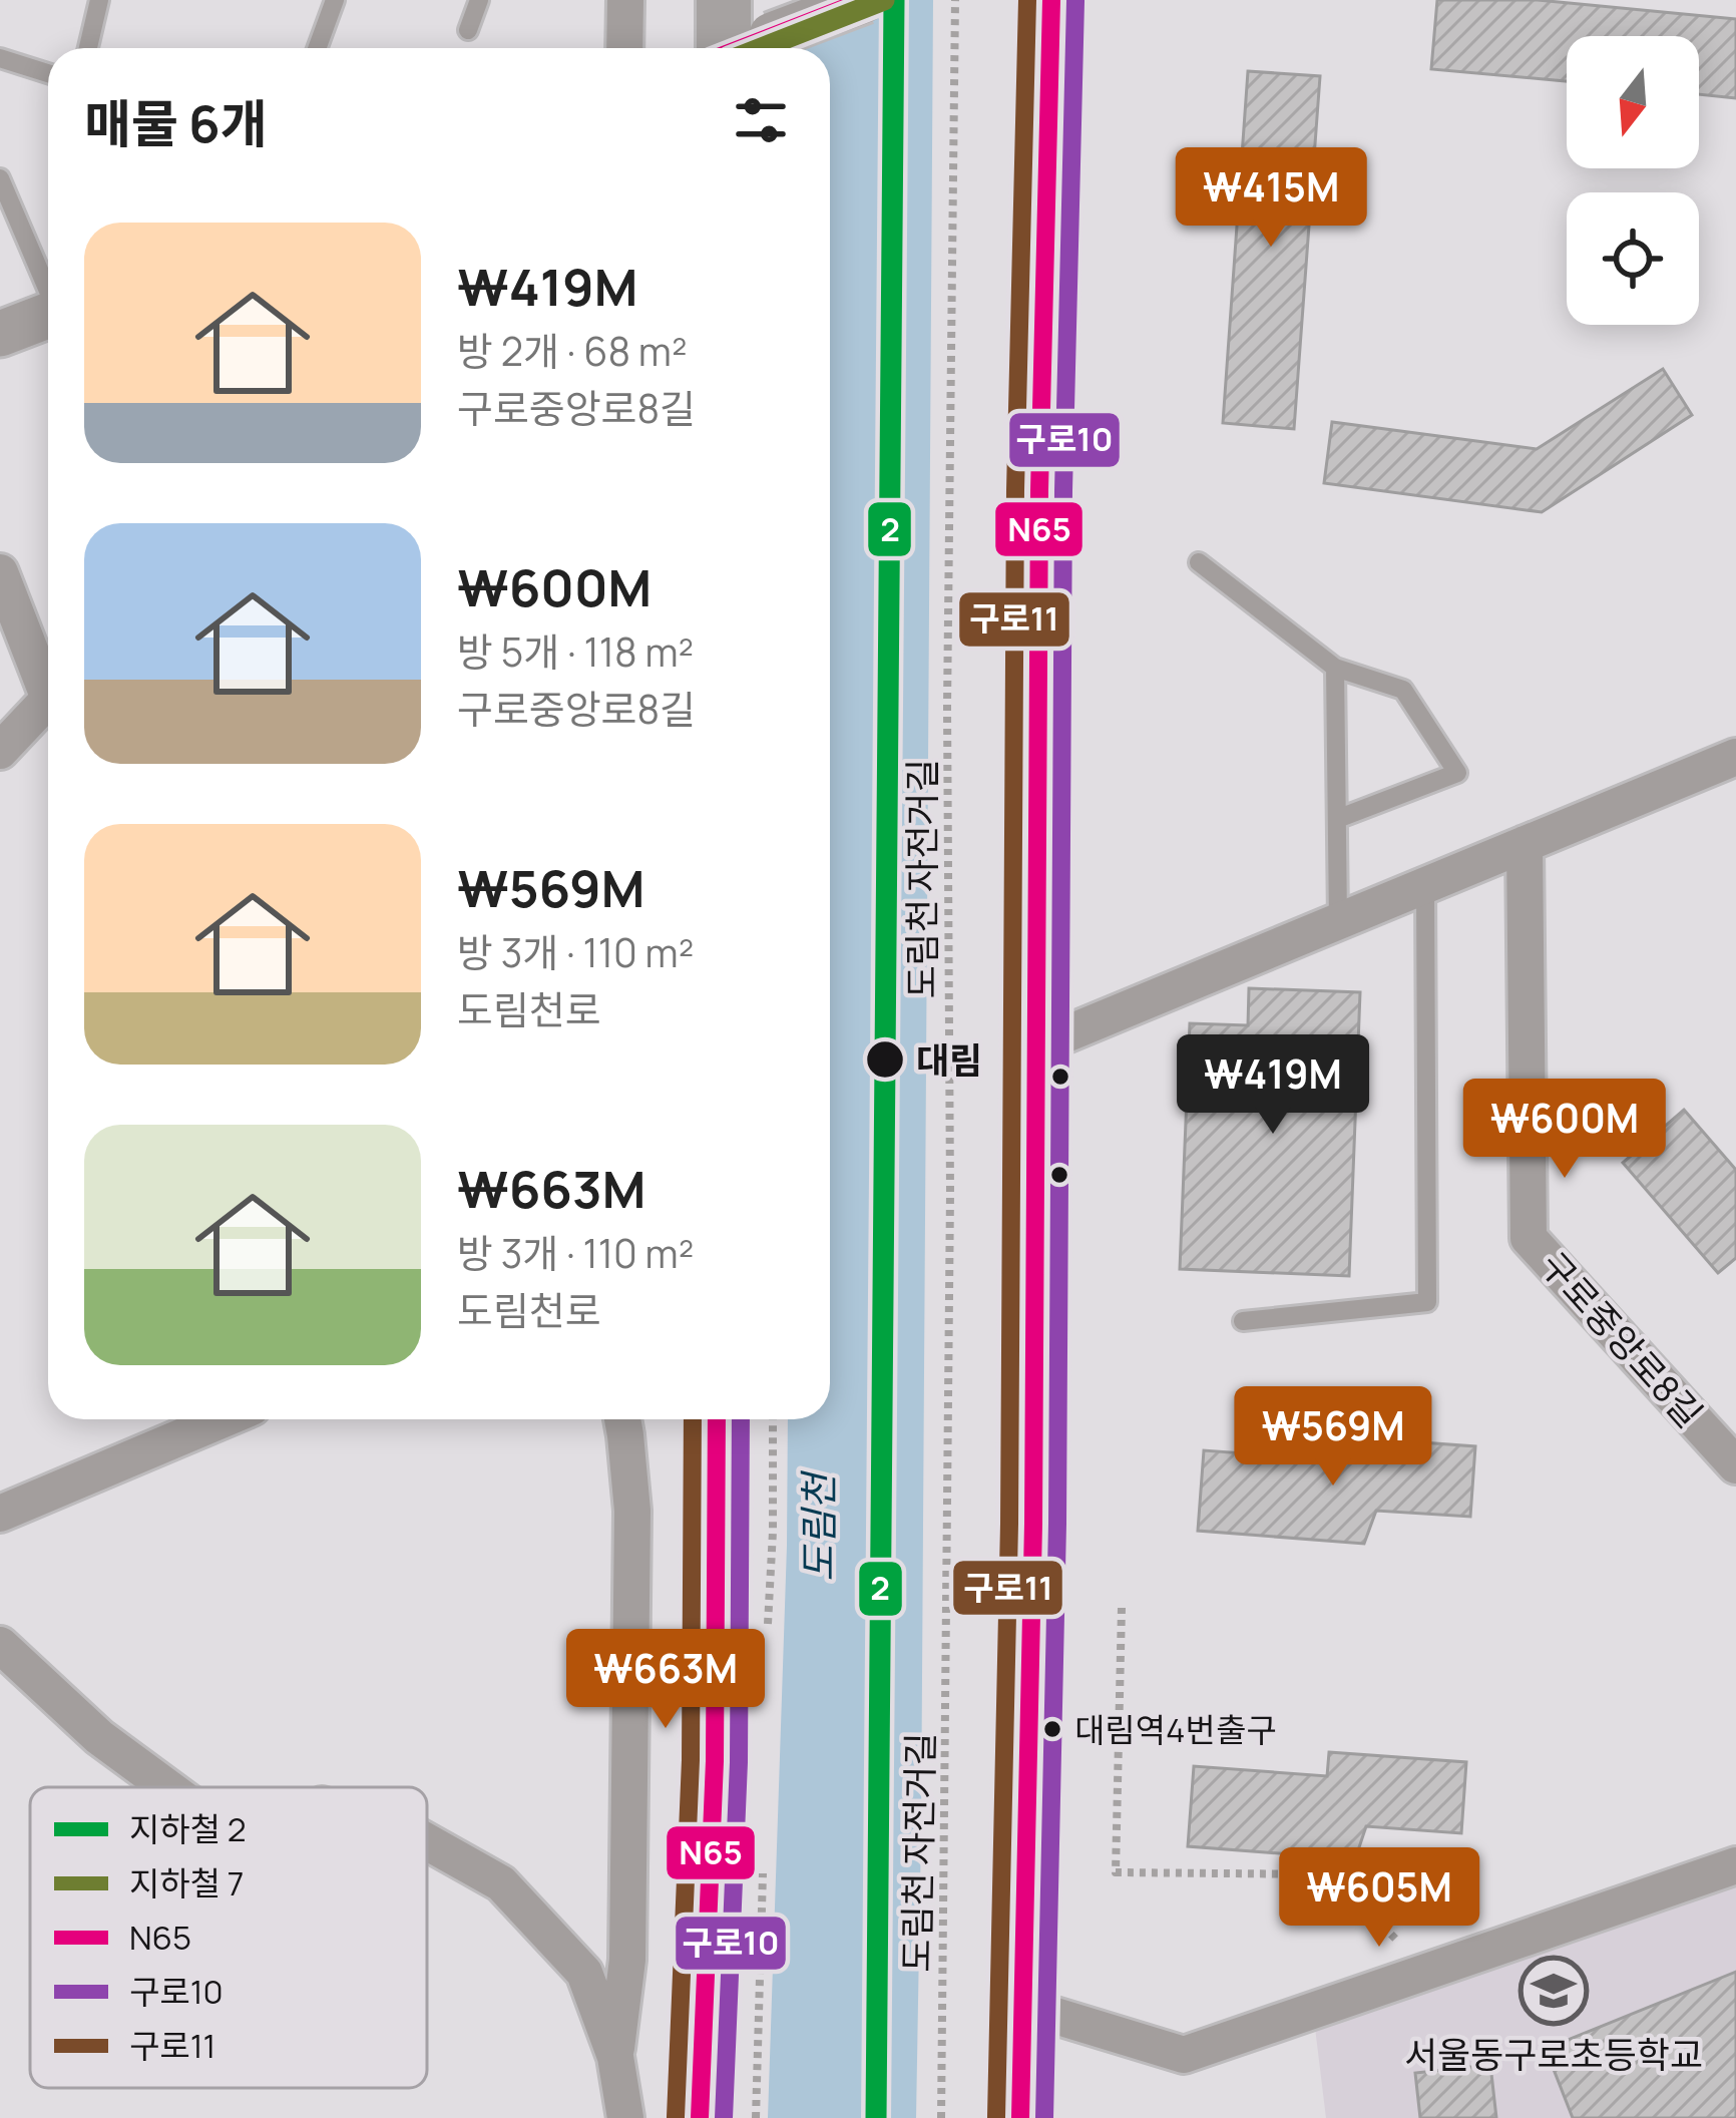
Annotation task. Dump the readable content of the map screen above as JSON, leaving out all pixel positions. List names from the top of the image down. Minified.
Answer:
{"streets":{"street":["구로중앙로8길"],"path":["도림천 자전거길"]},"water":["도림천"],"places":{"other":["대림","대림역4번출구"],"school or university":["서울동구로초등학교"]},"lines":["metro line 2","metro line 7","transit line N65","transit line 구로11","transit line 구로10"],"legend":["지하철 2","지하철 7","N65","구로10","구로11"],"north":"bottom","page":{"heading":"매물 6개","price":["₩415M","₩419M","₩600M","₩569M","₩663M","₩605M"],"list":[{"name":"₩419M","note":"방 2개 · 68 m² · 구로중앙로8길"},{"name":"₩600M","note":"방 5개 · 118 m² · 구로중앙로8길"},{"name":"₩569M","note":"방 3개 · 110 m² · 도림천로"},{"name":"₩663M","note":"방 3개 · 110 m² · 도림천로"}]}}
